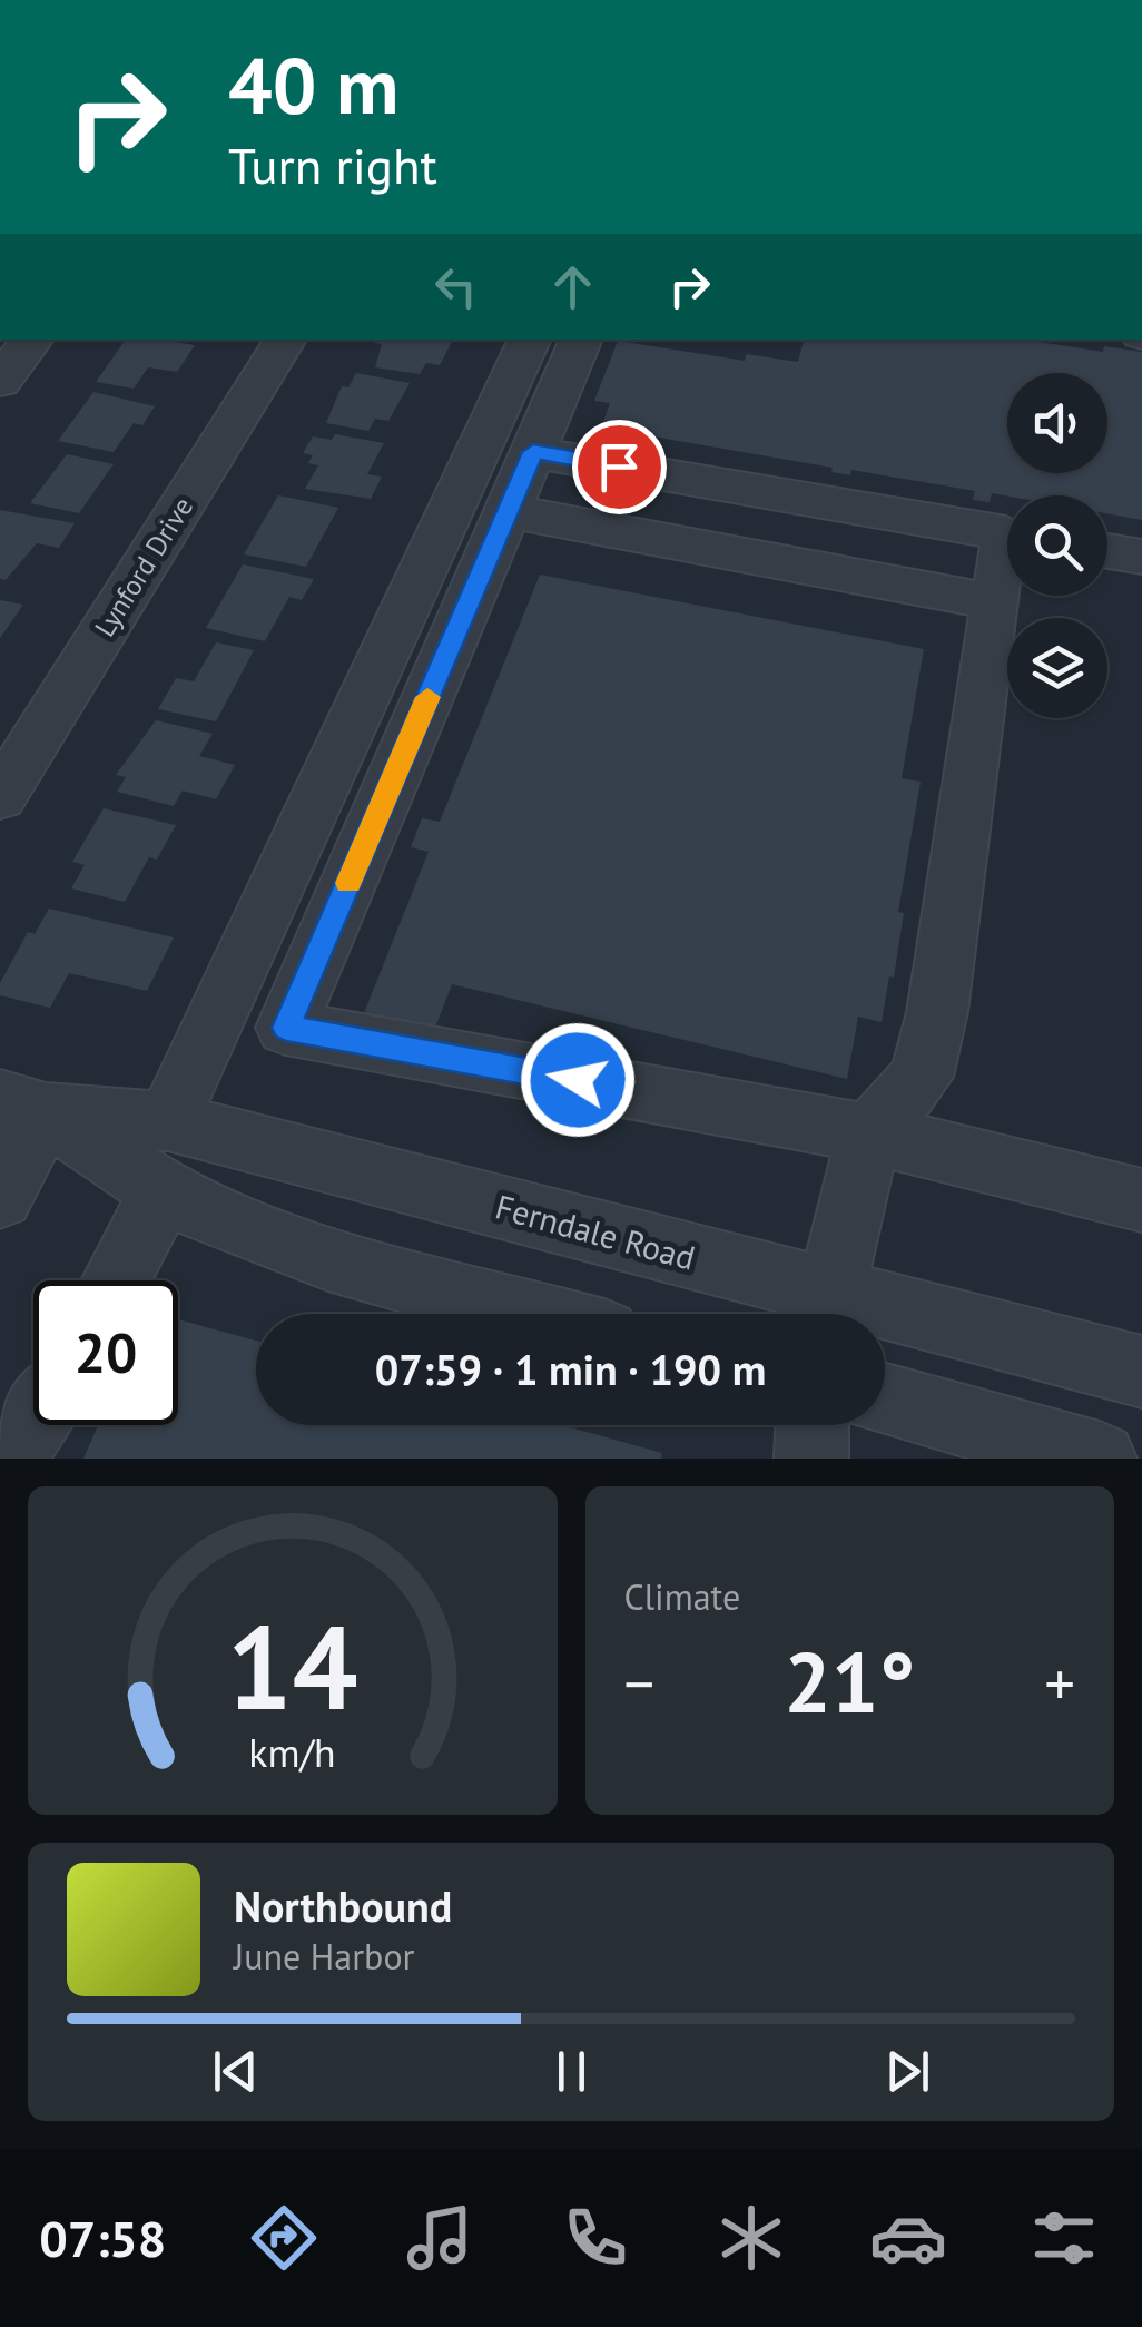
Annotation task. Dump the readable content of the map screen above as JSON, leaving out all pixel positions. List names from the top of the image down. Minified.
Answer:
{"streets":{"street":["Lynford Drive","Ferndale Road"]},"page":{"turn":["40 m","Turn right"],"limit":"20","trip":"07:59 · 1 min · 190 m","tile":"Climate","heat":["−","21°","+"],"song":["Northbound","June Harbor"],"tabs":"07:58","gauge":["14","km/h"]}}
